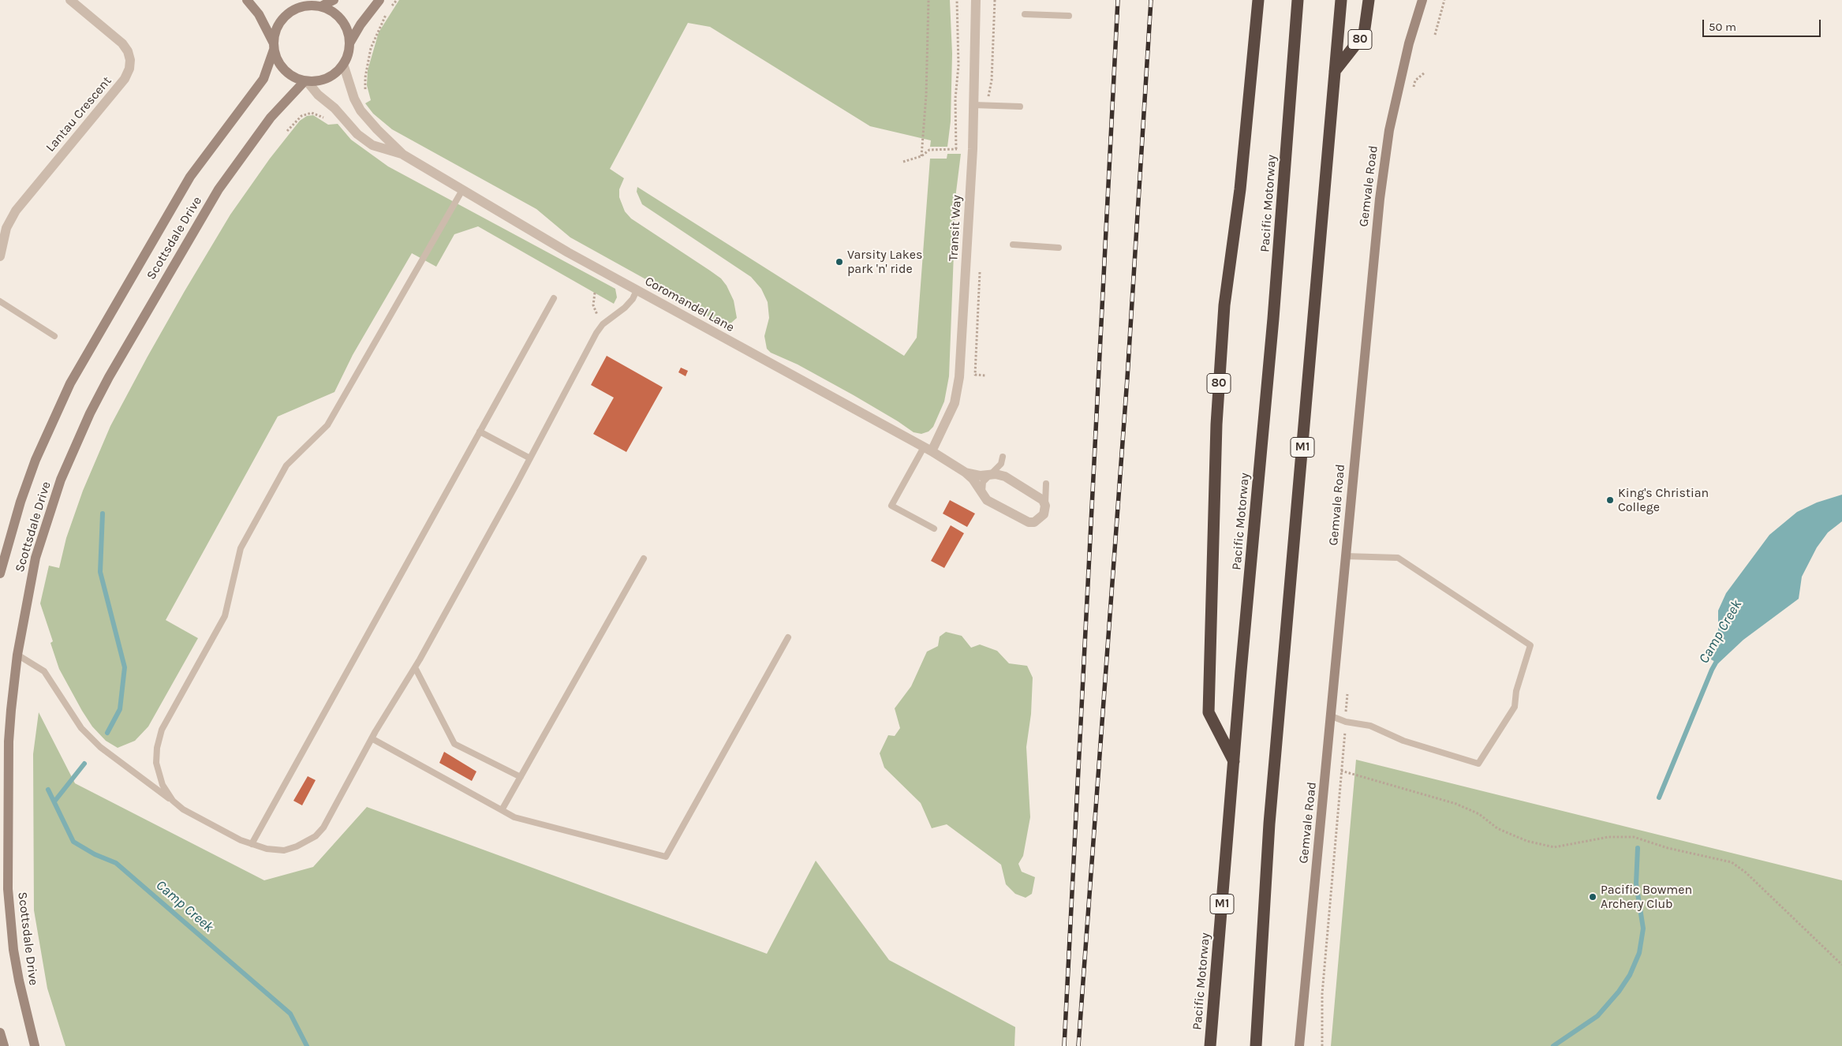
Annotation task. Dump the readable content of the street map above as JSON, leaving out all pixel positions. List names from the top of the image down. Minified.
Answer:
{"streets":{"highway":["80","Pacific Motorway","M1"],"main road":["Gemvale Road","Scottsdale Drive"],"street":["Lantau Crescent","Transit Way","Coromandel Lane"]},"crossings":[["80","Pacific Motorway"],["80","M1"],["Transit Way","Coromandel Lane"],["Scottsdale Drive","Coromandel Lane"]],"water":["Camp Creek"],"places":["Varsity Lakes park 'n' ride","King's Christian College","Pacific Bowmen Archery Club"],"scale_bar":"50 m"}
